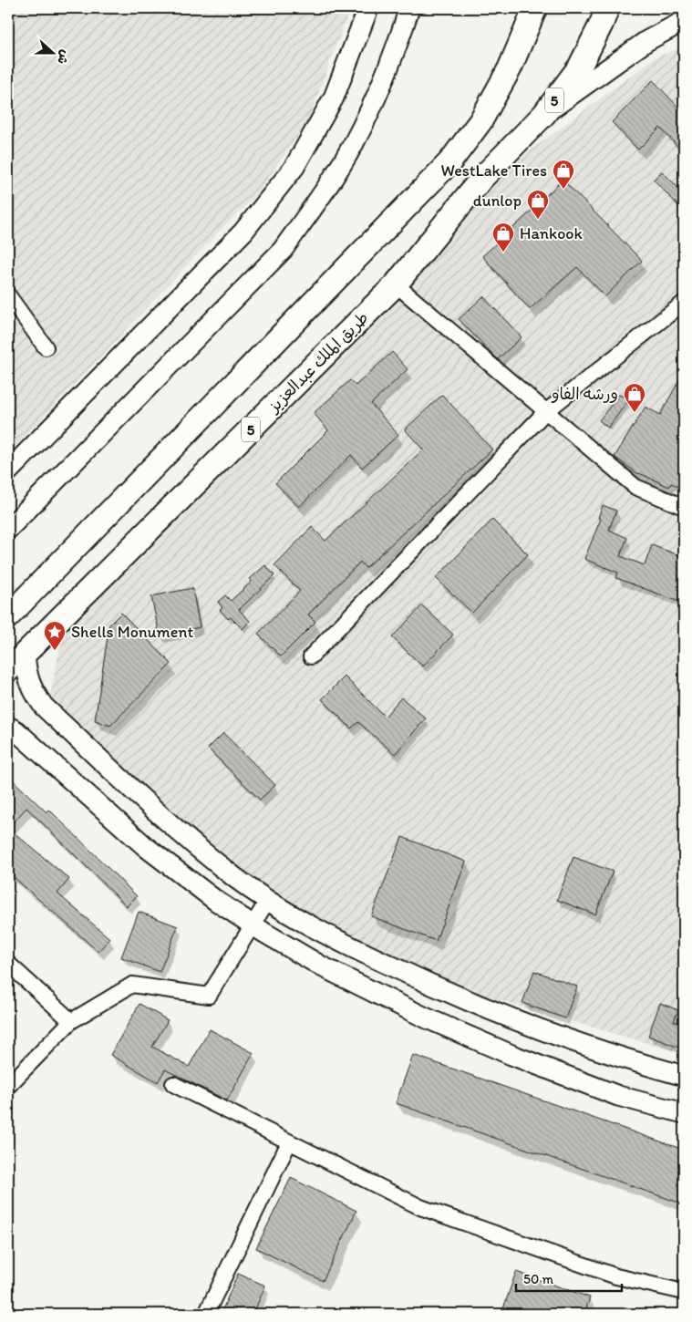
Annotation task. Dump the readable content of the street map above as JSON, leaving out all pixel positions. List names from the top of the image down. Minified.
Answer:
{"streets":{"highway":["5","طريق الملك عبدالعزيز"]},"crossings":[["5","طريق الملك عبدالعزيز"]],"places":{"shop":["WestLake Tires","dunlop","Hankook","ورشه الفاو"],"place":["Shells Monument"]},"scale_bar":"50 m","north":"right"}
